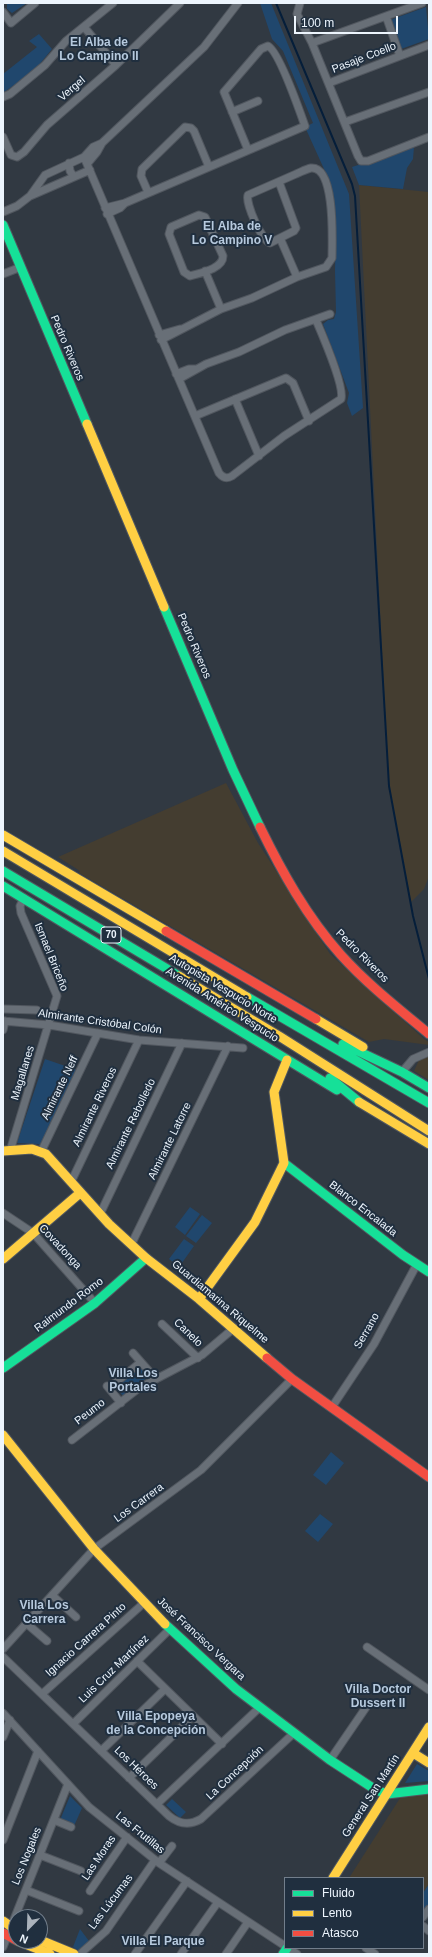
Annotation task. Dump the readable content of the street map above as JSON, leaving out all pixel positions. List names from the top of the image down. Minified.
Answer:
{"streets":{"main road":["Pedro Riveros","70","Autopista Vespucio Norte","Avenida Américo Vespucio","Blanco Encalada","Guardiamarina Riquelme","Raimundo Romo","José Francisco Vergara","General San Martín"],"street":["Pasaje Coello","Vergel","Ismael Briceño","Almirante Cristóbal Colón","Magallanes","Almirante Neff","Almirante Riveros","Almirante Rebolledo","Almirante Latorre","Covadonga","Serrano","Canelo","Peumo","Los Carrera","Ignacio Carrera Pinto","Luis Cruz Martínez","Los Héroes","La Concepción","Las Frutillas","Los Nogales","Las Moras","Las Lúcumas"]},"crossings":[["Ismael Briceño","Avenida Américo Vespucio"],["Ismael Briceño","Almirante Cristóbal Colón"],["Ismael Briceño","Magallanes"],["Almirante Cristóbal Colón","Magallanes"],["Almirante Cristóbal Colón","Almirante Neff"],["Almirante Cristóbal Colón","Almirante Riveros"],["Almirante Cristóbal Colón","Almirante Rebolledo"],["Almirante Cristóbal Colón","Almirante Latorre"],["Almirante Neff","Guardiamarina Riquelme"],["Almirante Riveros","Guardiamarina Riquelme"],["Almirante Rebolledo","Guardiamarina Riquelme"],["Almirante Latorre","Guardiamarina Riquelme"],["Blanco Encalada","Serrano"],["Covadonga","Raimundo Romo"],["Guardiamarina Riquelme","Raimundo Romo"],["Guardiamarina Riquelme","Serrano"],["Guardiamarina Riquelme","Peumo"],["Guardiamarina Riquelme","Los Carrera"],["Canelo","Peumo"],["Los Carrera","José Francisco Vergara"],["José Francisco Vergara","Ignacio Carrera Pinto"],["José Francisco Vergara","Luis Cruz Martínez"],["José Francisco Vergara","La Concepción"],["José Francisco Vergara","General San Martín"],["Ignacio Carrera Pinto","Los Héroes"],["Luis Cruz Martínez","Los Héroes"],["Los Héroes","La Concepción"],["Las Frutillas","Los Nogales"],["Las Frutillas","Las Moras"],["Las Frutillas","Las Lúcumas"]],"districts":["El Alba de Lo Campino II","El Alba de Lo Campino V","Villa Los Portales","Villa Los Carrera","Villa Doctor Dussert II","Villa Epopeya de la Concepción","Villa El Parque"],"legend":["Fluido","Lento","Atasco"],"scale_bar":"100 m","north":"bottom left"}
